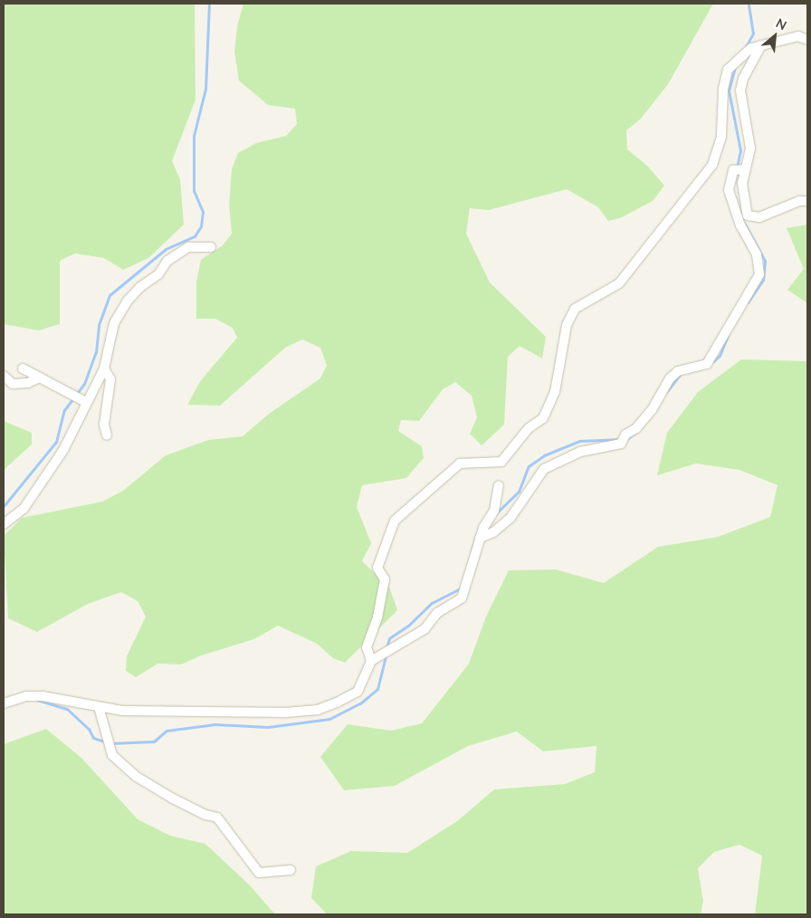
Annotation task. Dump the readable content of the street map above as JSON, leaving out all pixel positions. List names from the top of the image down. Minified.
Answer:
{"north":"top right"}
